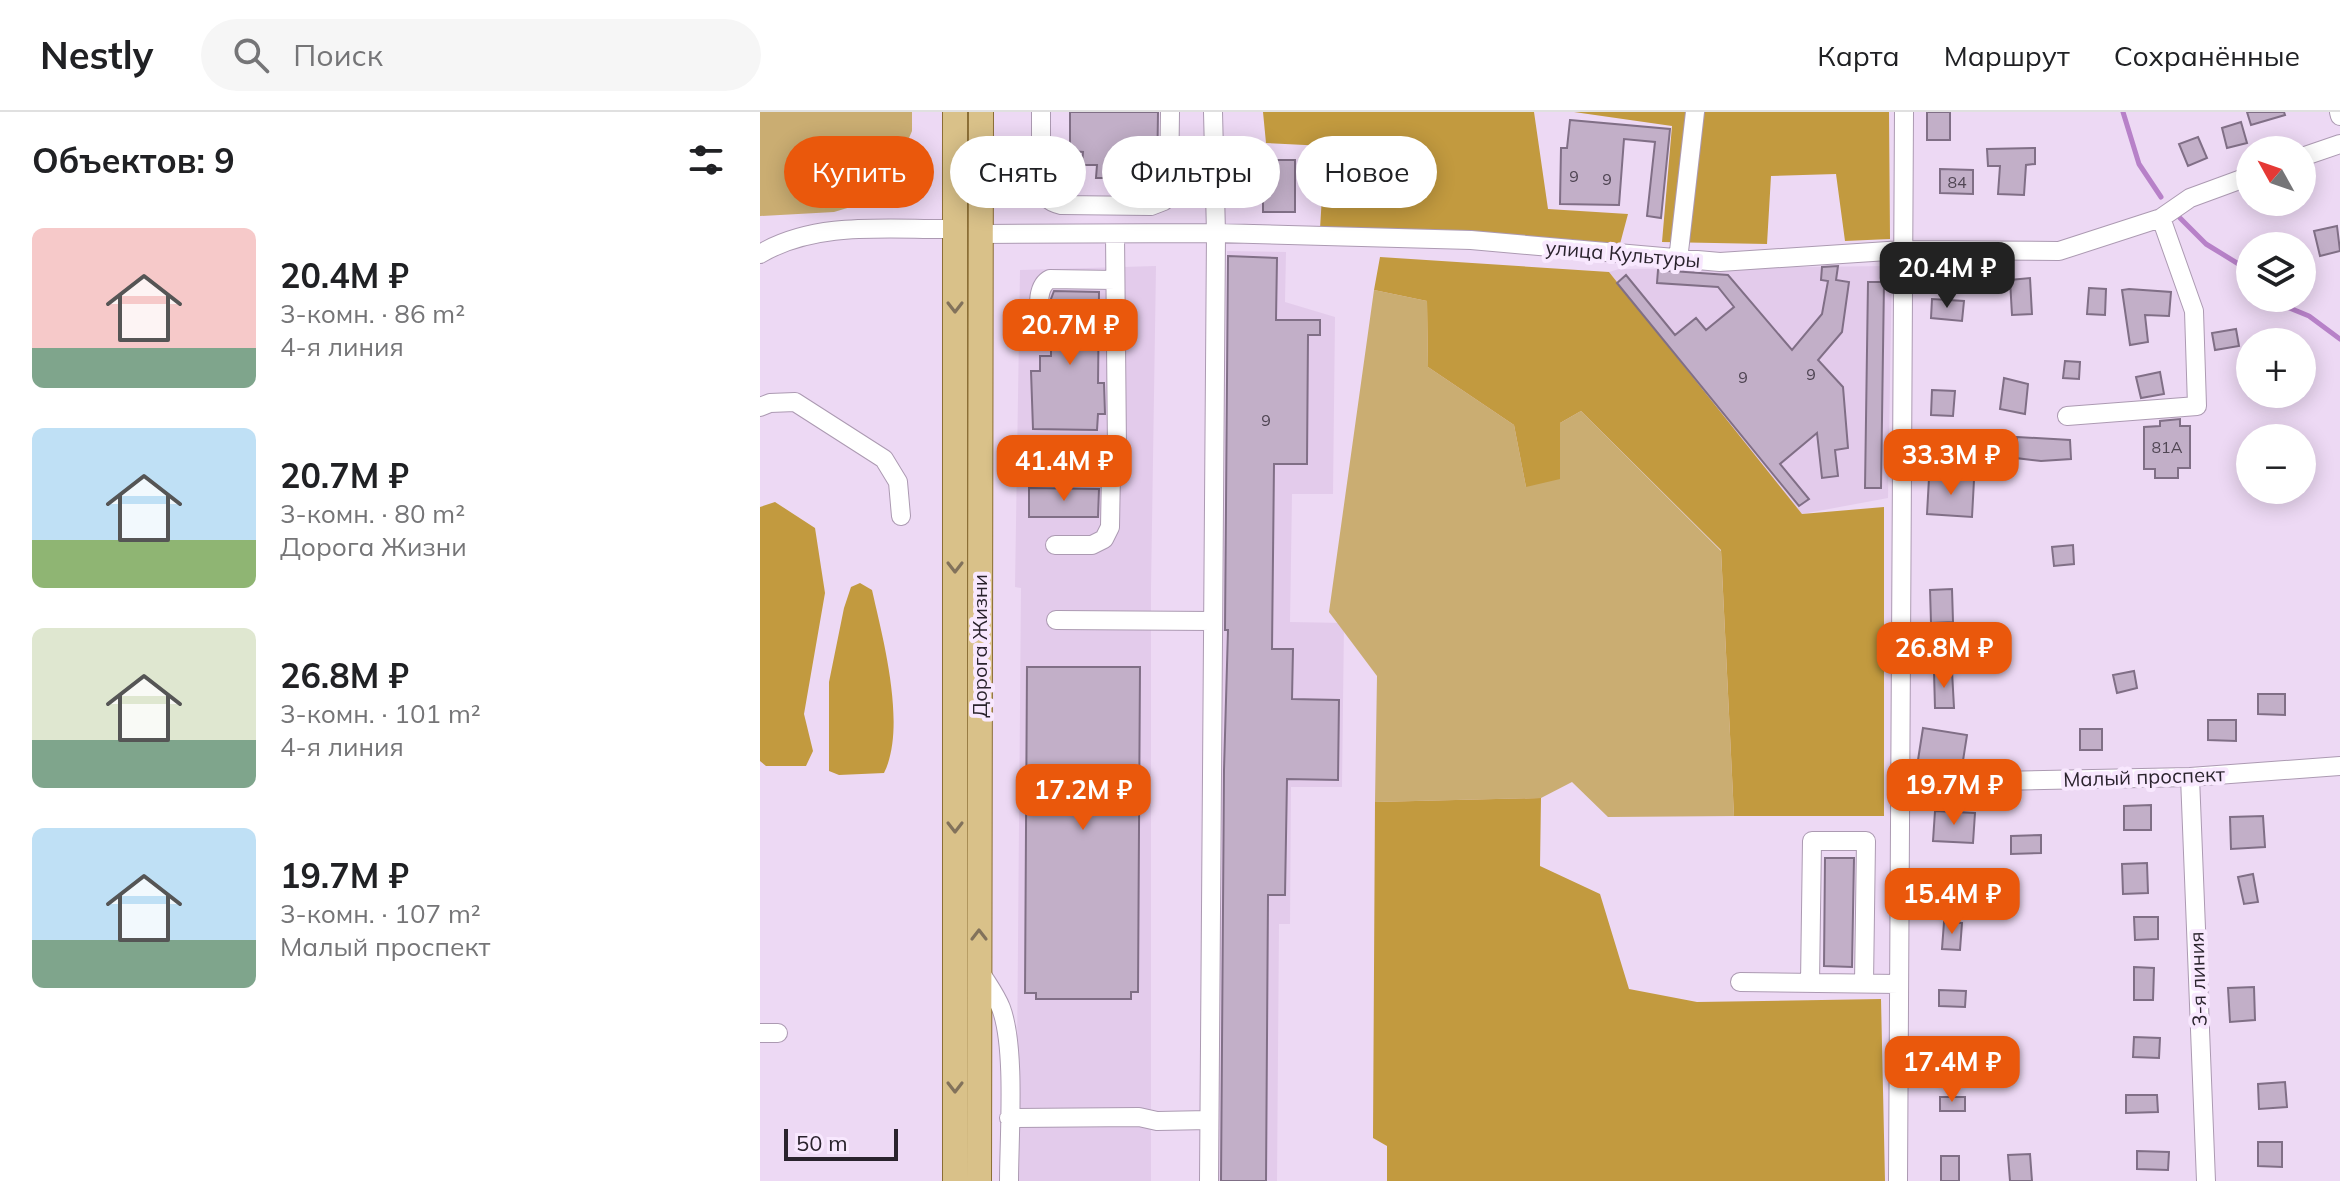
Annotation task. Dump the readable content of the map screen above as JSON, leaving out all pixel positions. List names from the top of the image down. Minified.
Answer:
{"streets":{"main road":["Дорога Жизни"],"street":["улица Культуры","Малый проспект","3-я линия"]},"crossings":[["улица Культуры","Дорога Жизни"],["Малый проспект","3-я линия"]],"house_numbers":["9","9","84","9","9","9","81А"],"scale_bar":"50 m","north":"top left","page":{"header":"Nestly","search":"Поиск","nav":["Карта","Маршрут","Сохранённые"],"heading":"Объектов: 9","map_buttons":["+","−"],"chip":["Купить","Снять","Фильтры","Новое"],"list":[{"name":"20.4M ₽","note":"3-комн. · 86 m² · 4-я линия"},{"name":"20.7M ₽","note":"3-комн. · 80 m² · Дорога Жизни"},{"name":"26.8M ₽","note":"3-комн. · 101 m² · 4-я линия"},{"name":"19.7M ₽","note":"3-комн. · 107 m² · Малый проспект"}],"price":["20.4M ₽","20.7M ₽","33.3M ₽","41.4M ₽","26.8M ₽","19.7M ₽","17.2M ₽","15.4M ₽","17.4M ₽"],"scale":"50 m"}}
